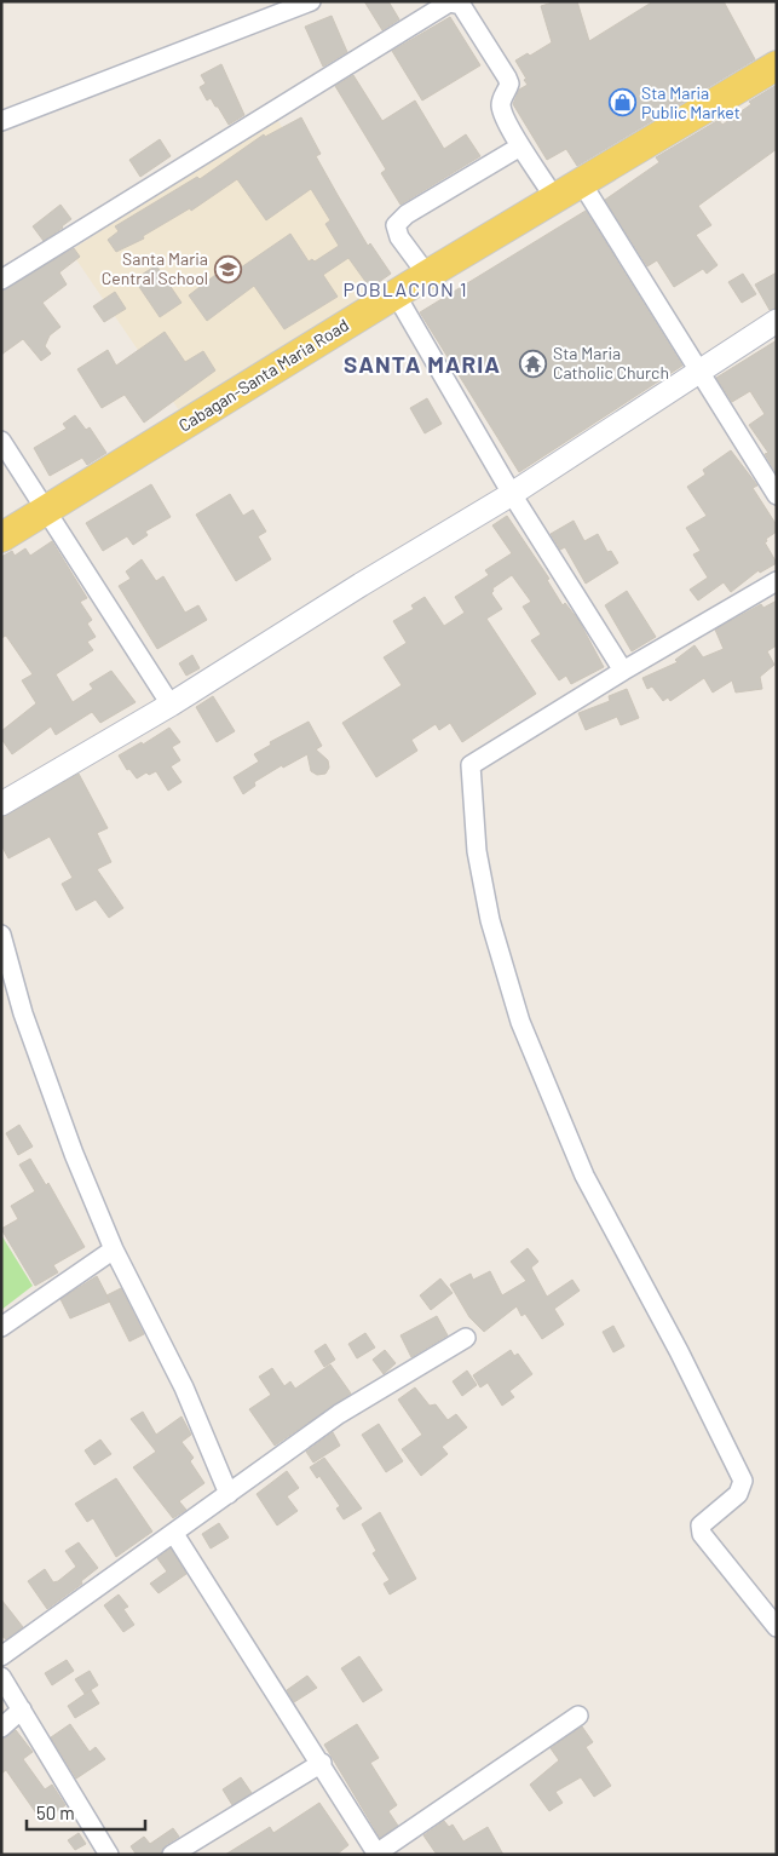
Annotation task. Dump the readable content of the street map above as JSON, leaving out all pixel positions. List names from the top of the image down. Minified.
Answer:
{"streets":{"main road":["Cabagan-Santa Maria Road"]},"districts":["POBLACION 1","SANTA MARIA"],"places":{"shop":["Sta Maria Public Market"],"school or university":["Santa Maria Central School"],"temple":["Sta Maria Catholic Church"]},"scale_bar":"50 m"}
